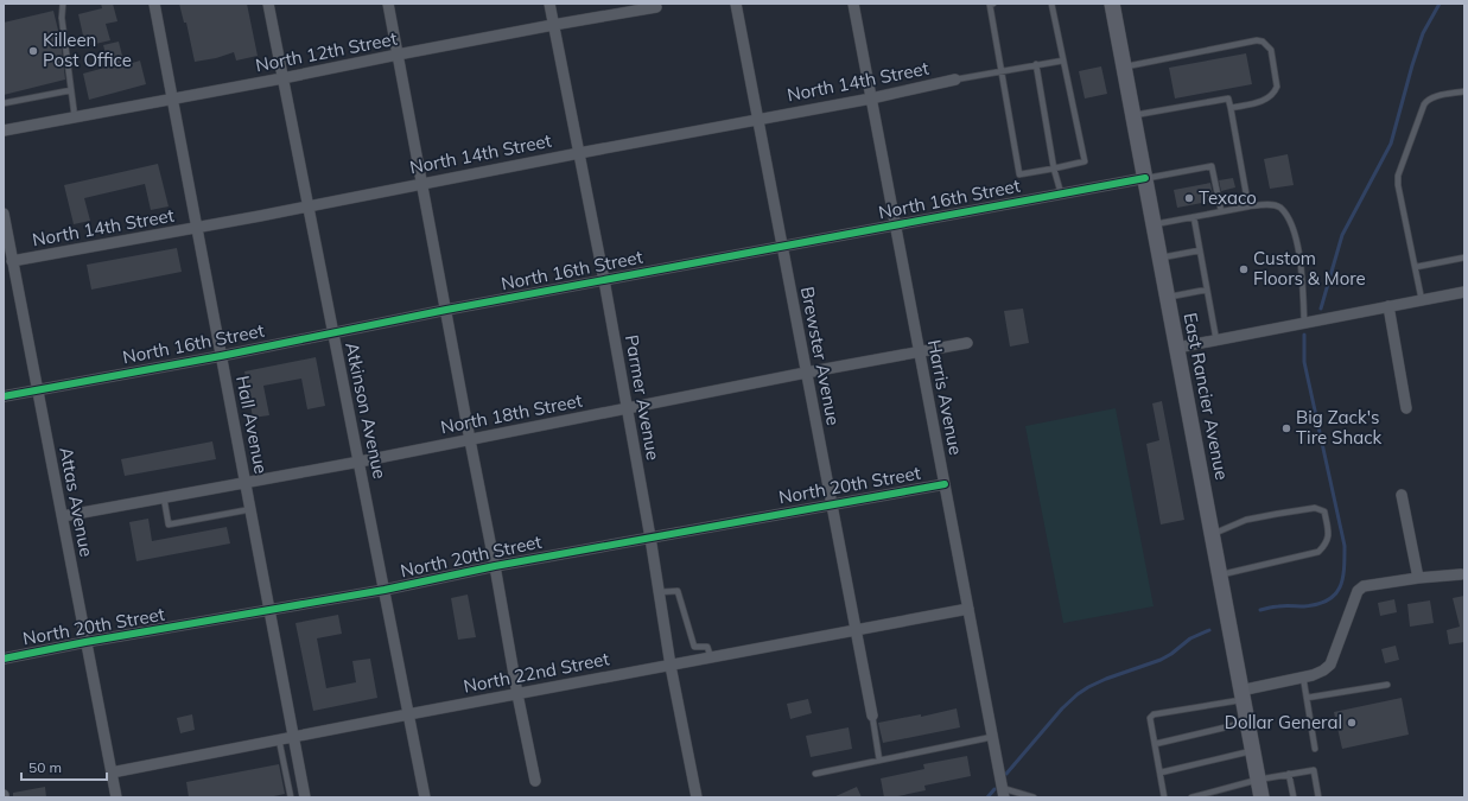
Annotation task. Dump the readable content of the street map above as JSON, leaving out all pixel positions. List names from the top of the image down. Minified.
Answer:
{"streets":{"main road":["East Rancier Avenue"],"street":["North 12th Street","North 14th Street","North 16th Street","Brewster Avenue","Parmer Avenue","Harris Avenue","Atkinson Avenue","North 18th Street","Hall Avenue","North 20th Street","Attas Avenue","North 22nd Street"]},"crossings":[["North 12th Street","Parmer Avenue"],["North 12th Street","Atkinson Avenue"],["North 12th Street","Hall Avenue"],["North 14th Street","Brewster Avenue"],["North 14th Street","Parmer Avenue"],["North 14th Street","Harris Avenue"],["North 14th Street","Atkinson Avenue"],["North 14th Street","Hall Avenue"],["North 14th Street","Attas Avenue"],["North 16th Street","Brewster Avenue"],["North 16th Street","East Rancier Avenue"],["North 16th Street","Parmer Avenue"],["North 16th Street","Harris Avenue"],["North 16th Street","Atkinson Avenue"],["North 16th Street","Hall Avenue"],["North 16th Street","Attas Avenue"],["Brewster Avenue","North 18th Street"],["Brewster Avenue","North 20th Street"],["Brewster Avenue","North 22nd Street"],["Parmer Avenue","North 18th Street"],["Parmer Avenue","North 20th Street"],["Parmer Avenue","North 22nd Street"],["Harris Avenue","North 18th Street"],["Harris Avenue","North 20th Street"],["Harris Avenue","North 22nd Street"],["Atkinson Avenue","North 18th Street"],["Atkinson Avenue","North 20th Street"],["Atkinson Avenue","North 22nd Street"],["North 18th Street","Hall Avenue"],["North 18th Street","Attas Avenue"],["Hall Avenue","North 20th Street"],["Hall Avenue","North 22nd Street"],["North 20th Street","Attas Avenue"],["Attas Avenue","North 22nd Street"]],"places":["Killeen Post Office","Texaco","Custom Floors & More","Big Zack's Tire Shack","Dollar General"],"scale_bar":"50 m"}
